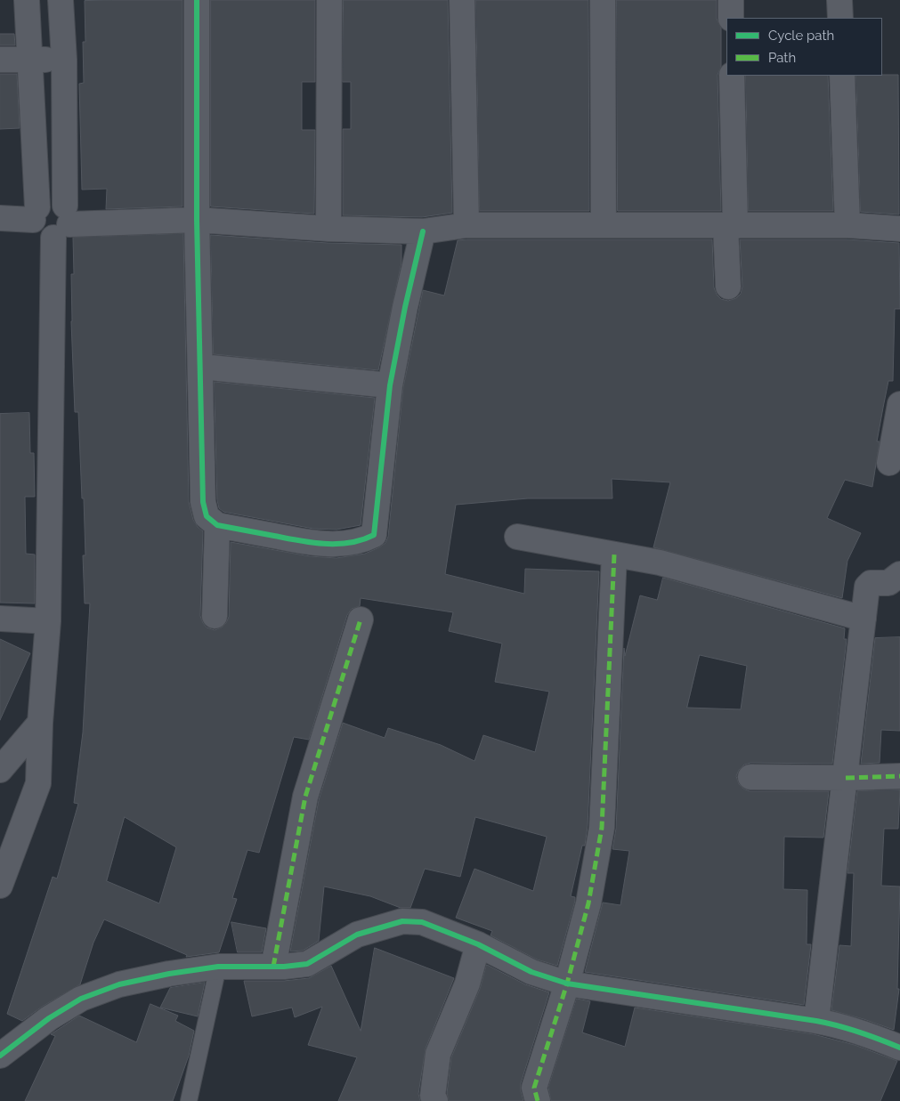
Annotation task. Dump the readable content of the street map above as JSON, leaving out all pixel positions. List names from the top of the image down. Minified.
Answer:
{"legend":["Cycle path","Path"]}
